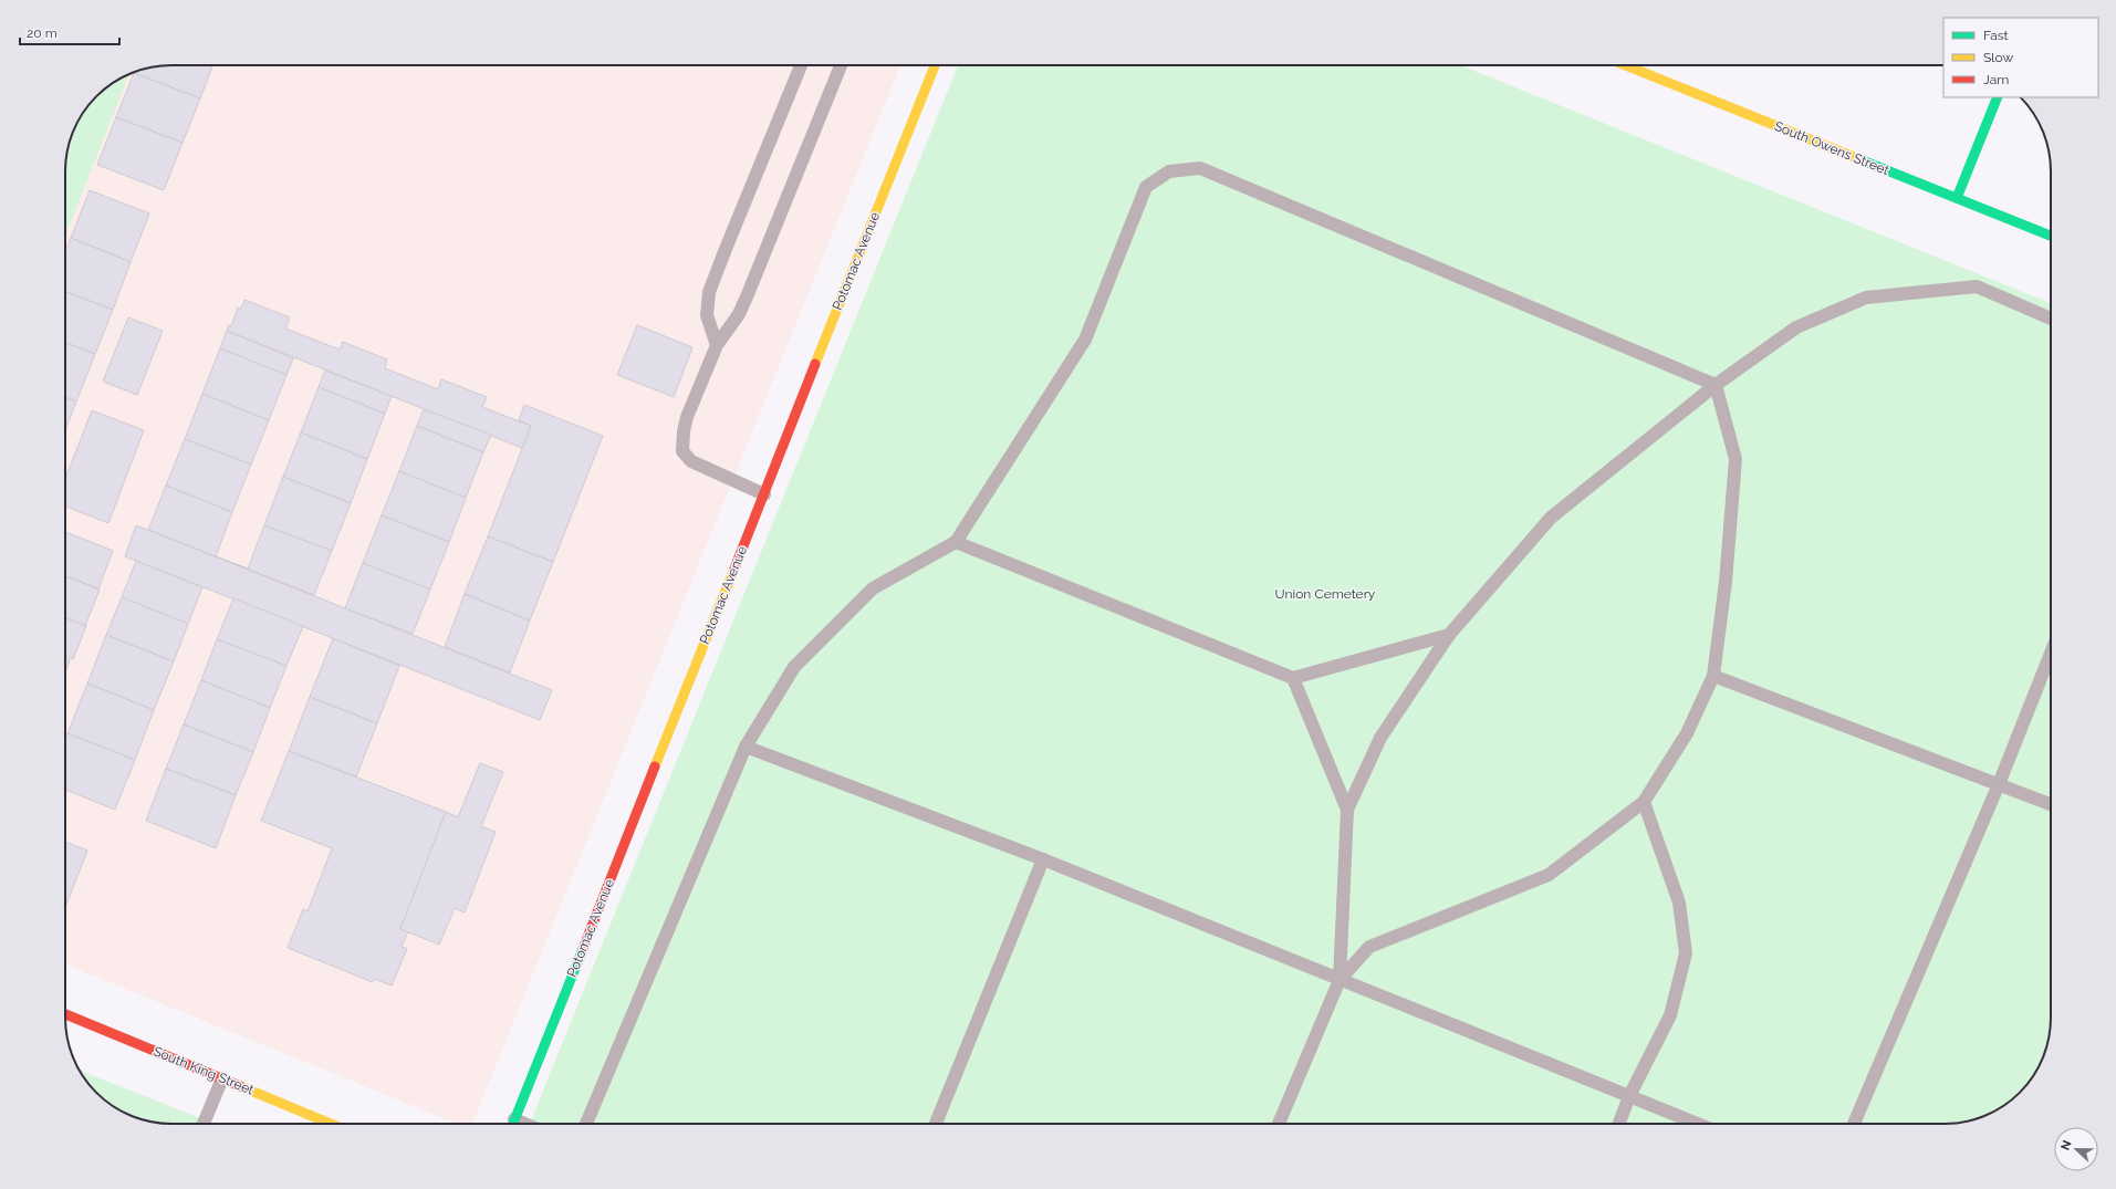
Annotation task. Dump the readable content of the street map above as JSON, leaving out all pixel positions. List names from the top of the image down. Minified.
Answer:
{"streets":{"street":["South Owens Street","Potomac Avenue","South King Street"]},"parks":["Union Cemetery"],"legend":["Fast","Slow","Jam"],"scale_bar":"20 m","north":"left"}
